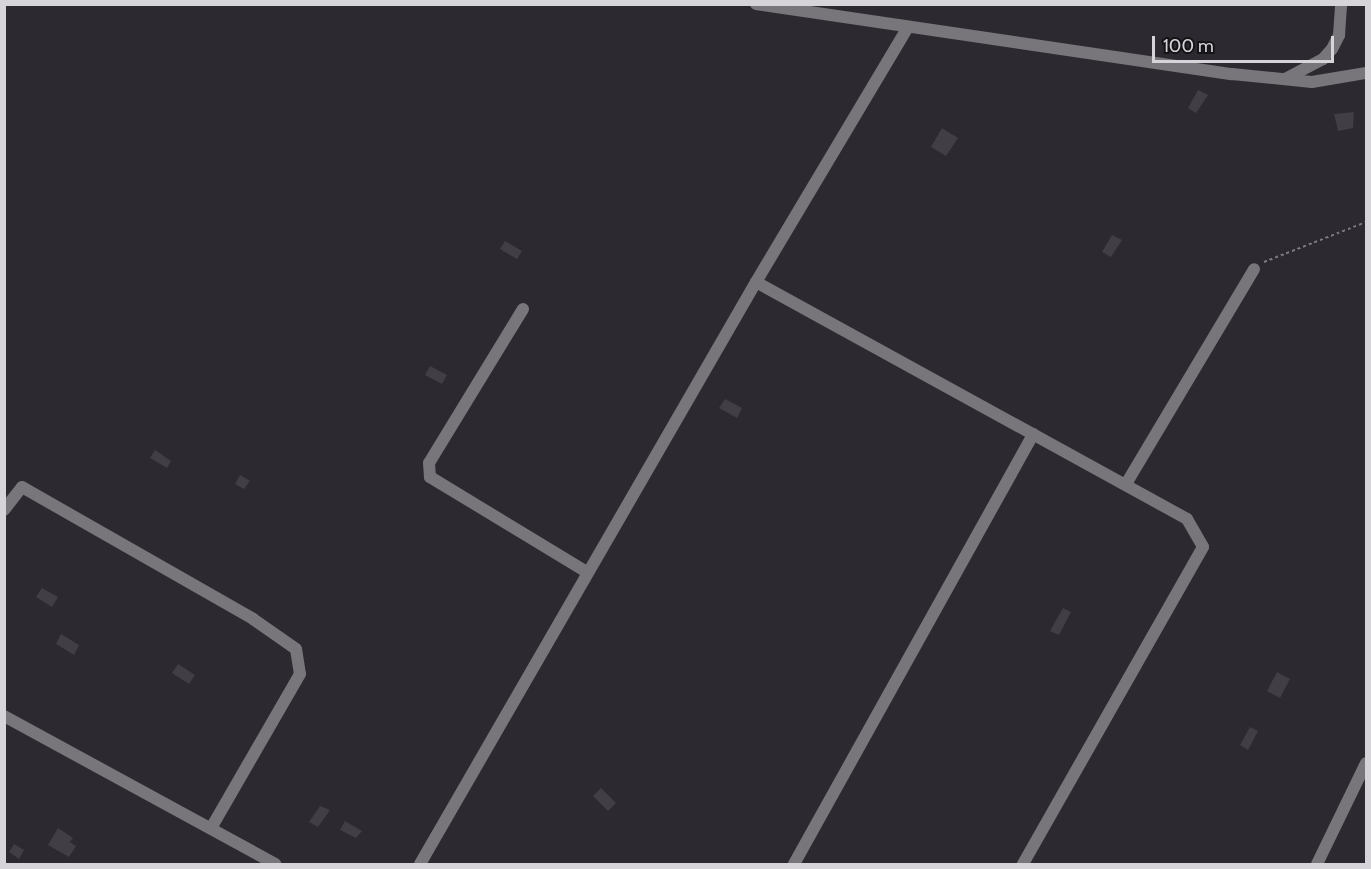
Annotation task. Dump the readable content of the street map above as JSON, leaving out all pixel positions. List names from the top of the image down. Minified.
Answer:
{"scale_bar":"100 m"}
